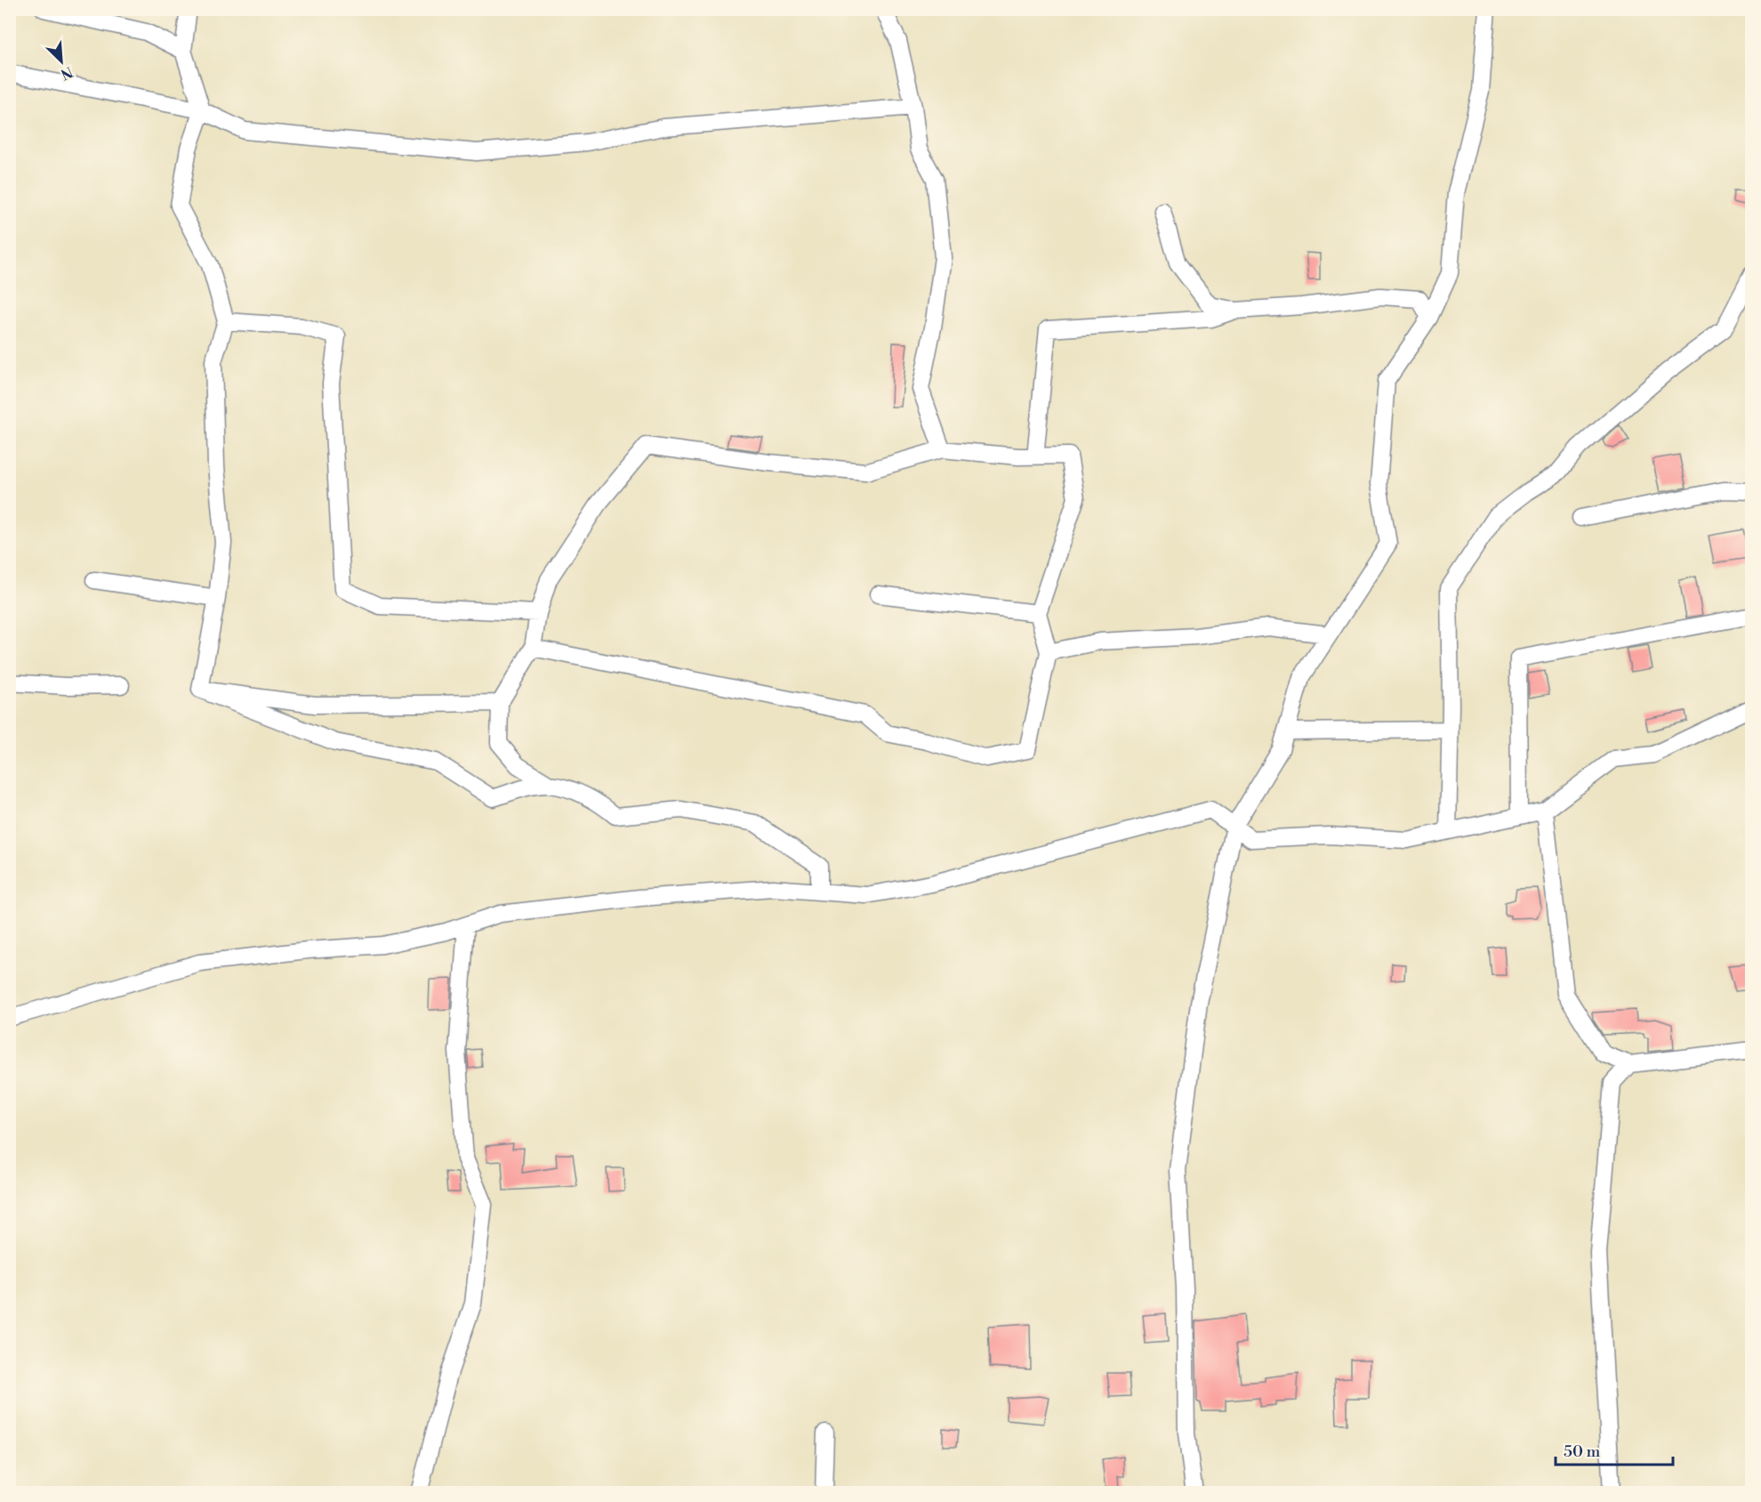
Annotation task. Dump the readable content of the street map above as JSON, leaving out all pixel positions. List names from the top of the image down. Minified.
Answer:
{"scale_bar":"50 m","north":"bottom right"}
